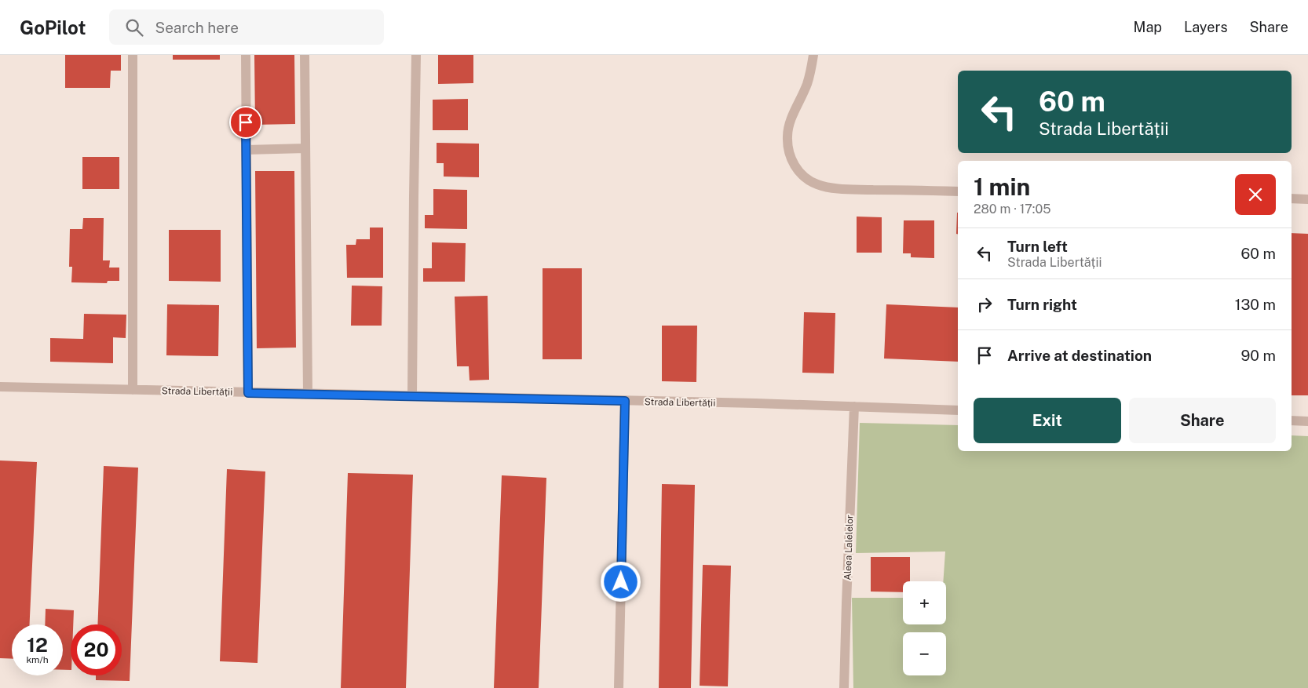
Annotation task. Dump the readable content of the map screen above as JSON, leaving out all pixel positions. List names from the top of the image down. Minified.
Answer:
{"streets":{"street":["Strada Libertății","Aleea Lalelelor"]},"crossings":[["Strada Libertății","Aleea Lalelelor"]],"page":{"header":"GoPilot","search":"Search here","nav":["Map","Layers","Share"],"turn":["60 m","Strada Libertății"],"heading":["1 min","280 m · 17:05"],"list":[{"name":"Turn left","note":"Strada Libertății","value":"60 m"},{"name":"Turn right","value":"130 m"},{"name":"Arrive at destination","value":"90 m"}],"buttons":["Exit","Share"],"map_buttons":["+","−"],"speed":"12 km/h","limit":"20"}}
